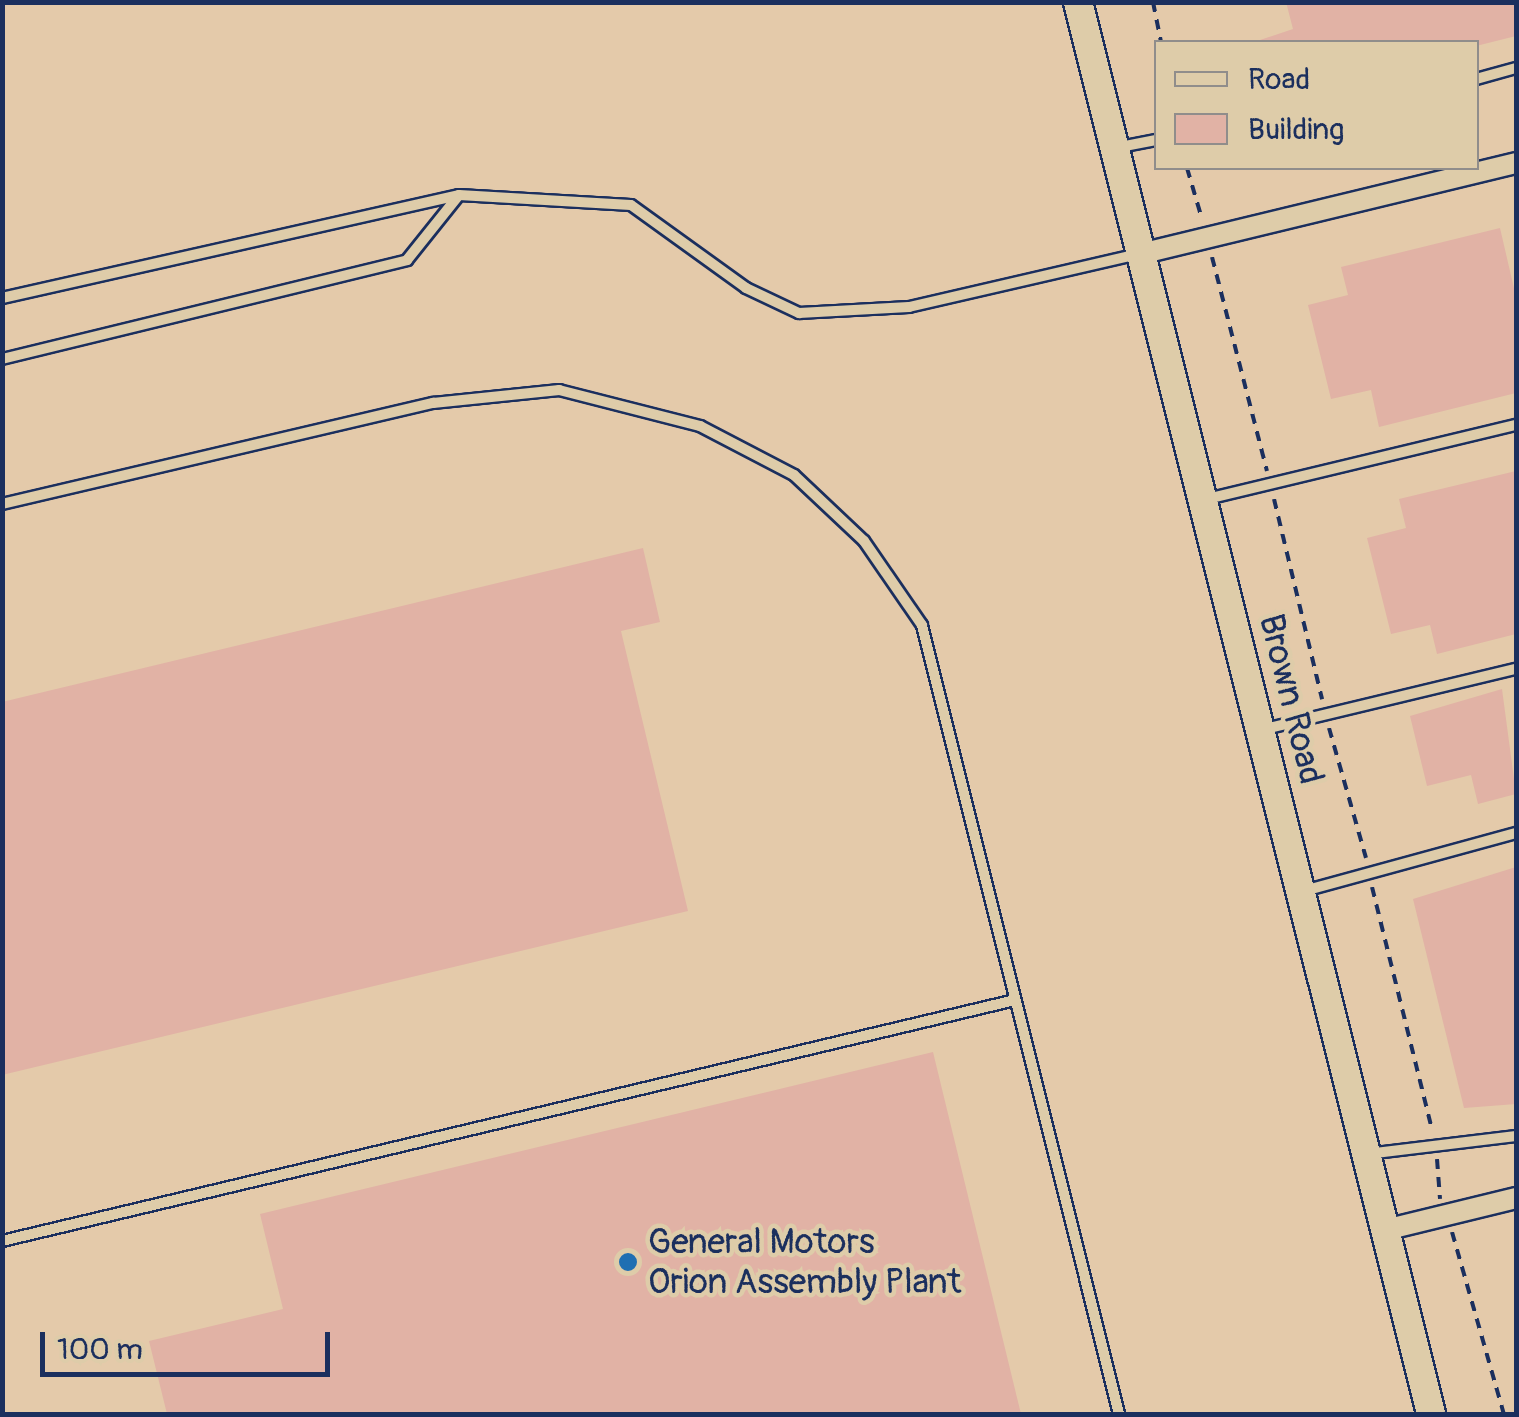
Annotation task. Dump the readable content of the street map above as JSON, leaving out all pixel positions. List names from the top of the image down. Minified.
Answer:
{"streets":{"main road":["Brown Road"]},"places":["General Motors Orion Assembly Plant"],"legend":["Road","Building"],"scale_bar":"100 m"}
